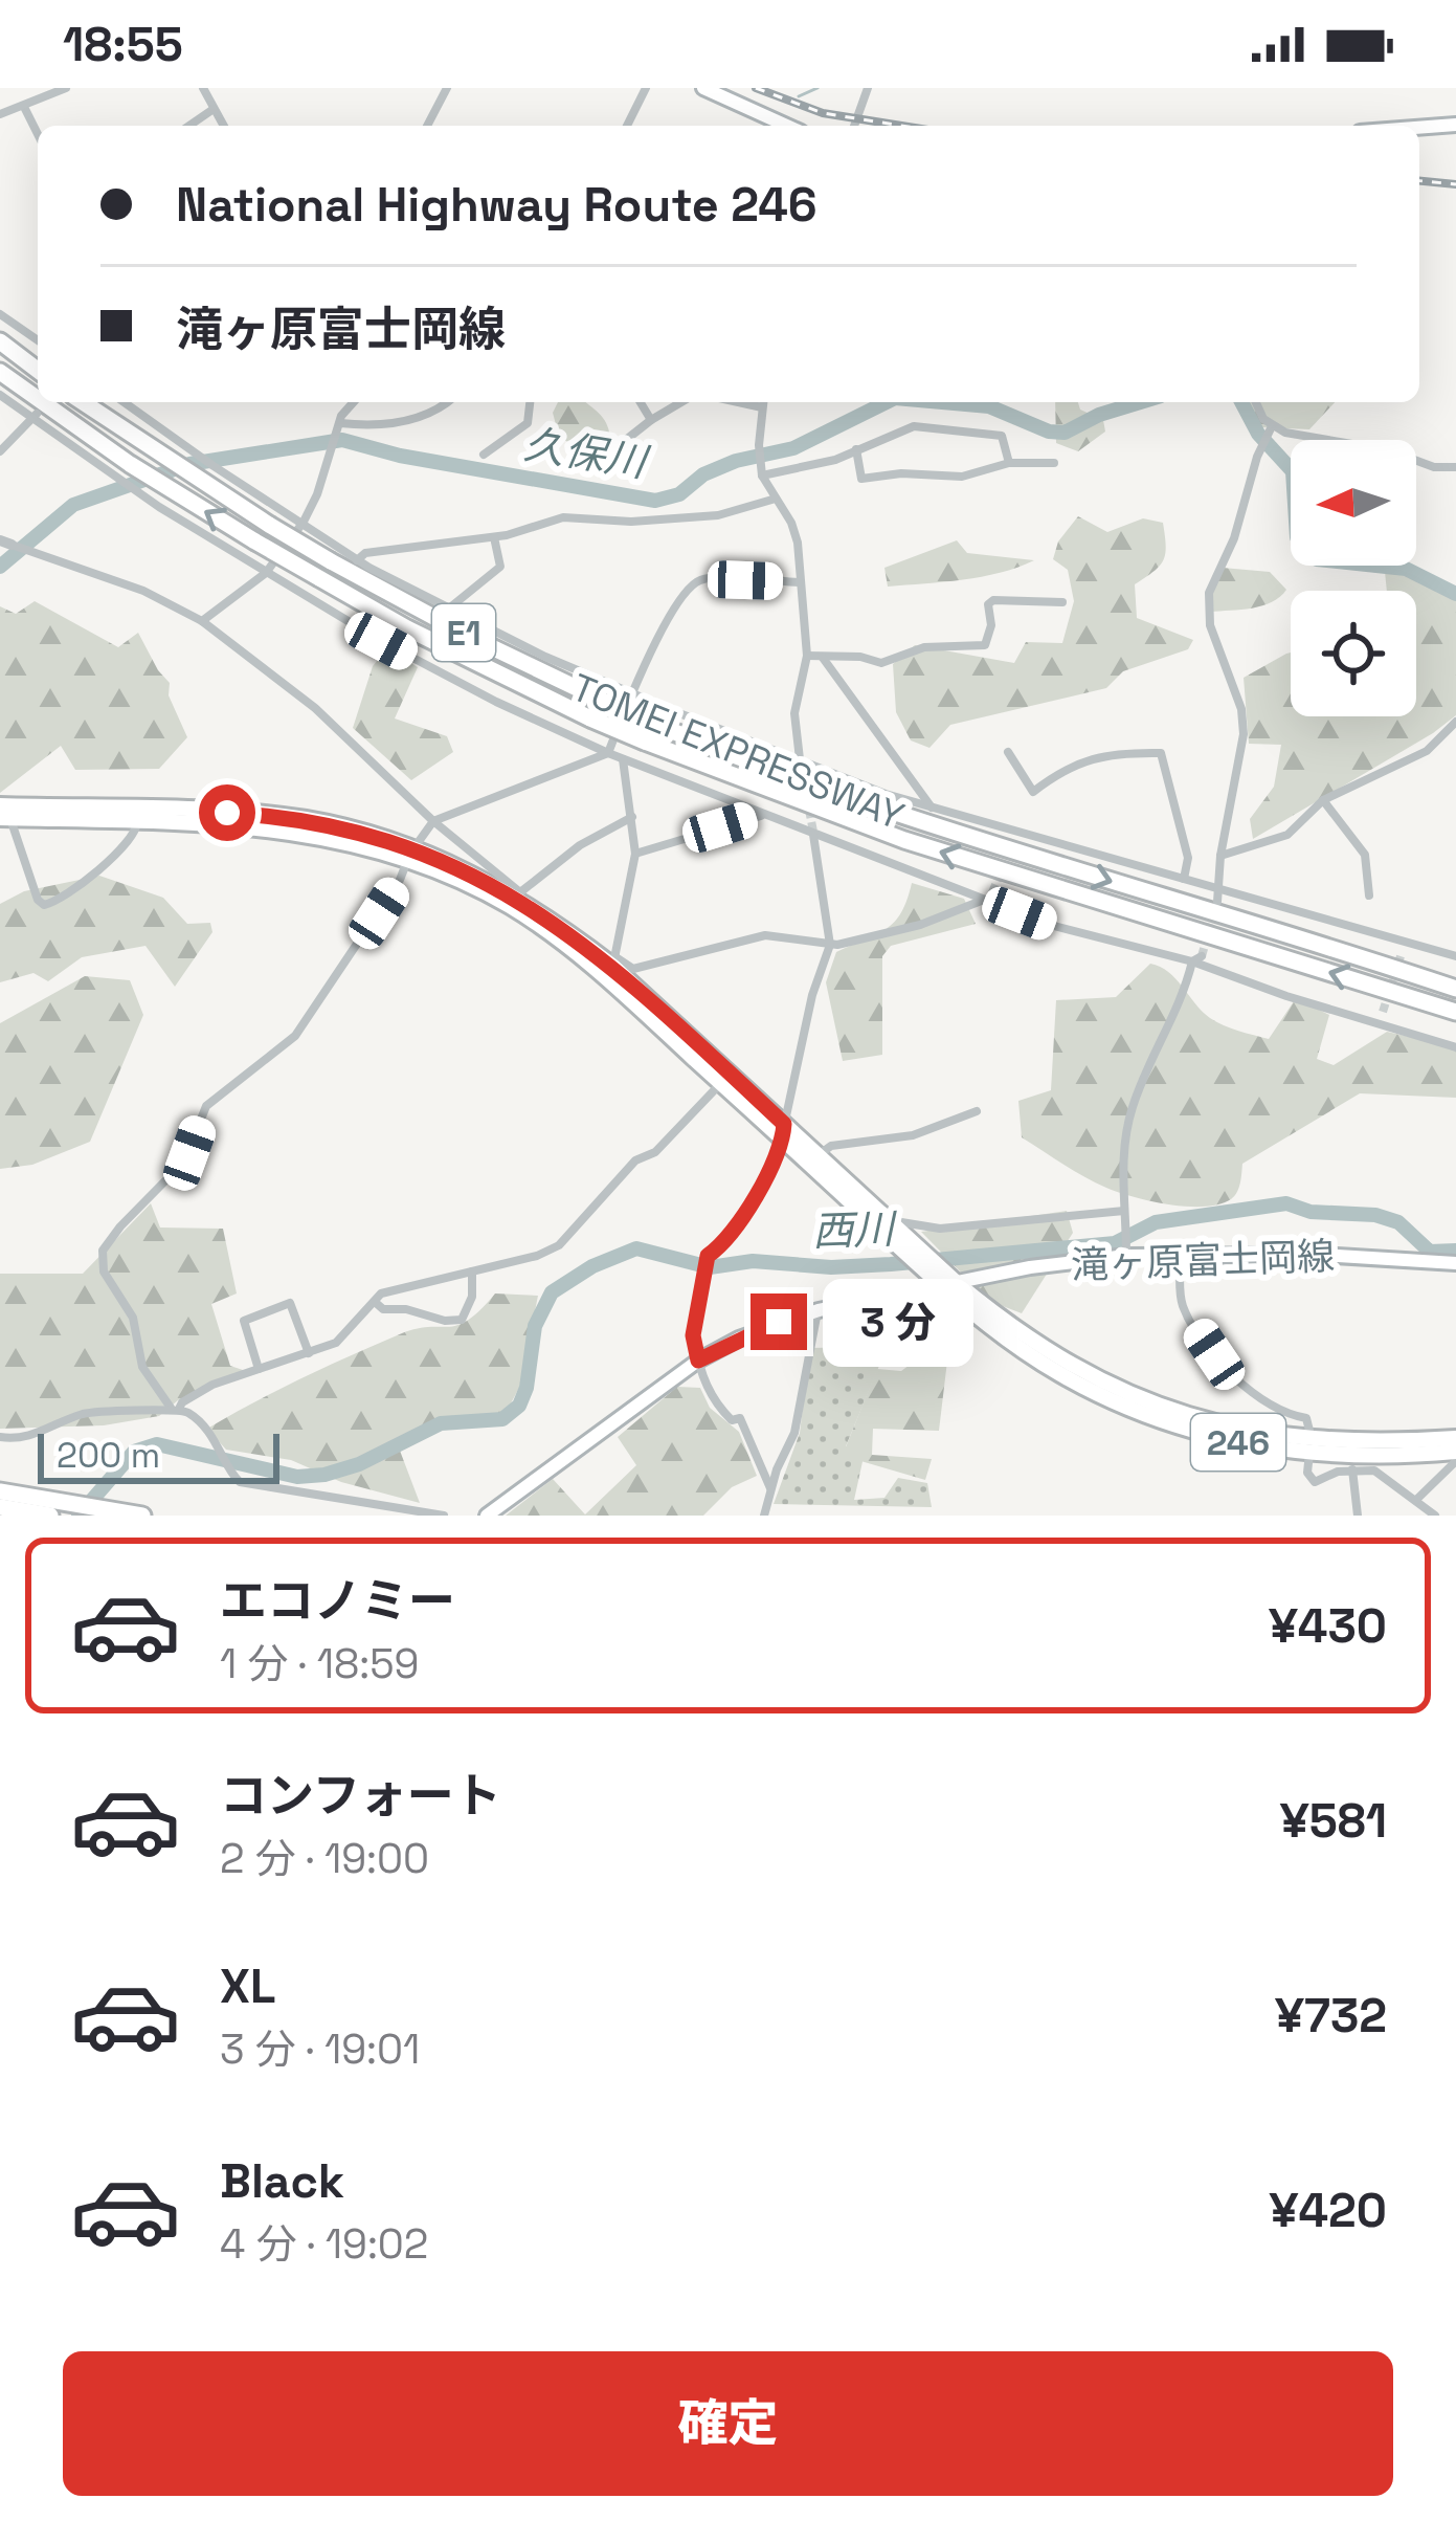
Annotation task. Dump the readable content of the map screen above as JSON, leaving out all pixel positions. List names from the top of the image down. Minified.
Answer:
{"streets":{"highway":["E1","TOMEI EXPRESSWAY","246"],"main road":["滝ヶ原富士岡線"]},"crossings":[["滝ヶ原富士岡線","246"]],"water":["久保川","西川"],"scale_bar":"200 m","north":"left","page":{"status":"18:55","banner":["National Highway Route 246","滝ヶ原富士岡線"],"bubble":"3 分","scale":"200 m","list":[{"name":"エコノミー","note":"1 分 · 18:59","value":"¥430"},{"name":"コンフォート","note":"2 分 · 19:00","value":"¥581"},{"name":"XL","note":"3 分 · 19:01","value":"¥732"},{"name":"Black","note":"4 分 · 19:02","value":"¥420"}],"buttons":"確定"}}
